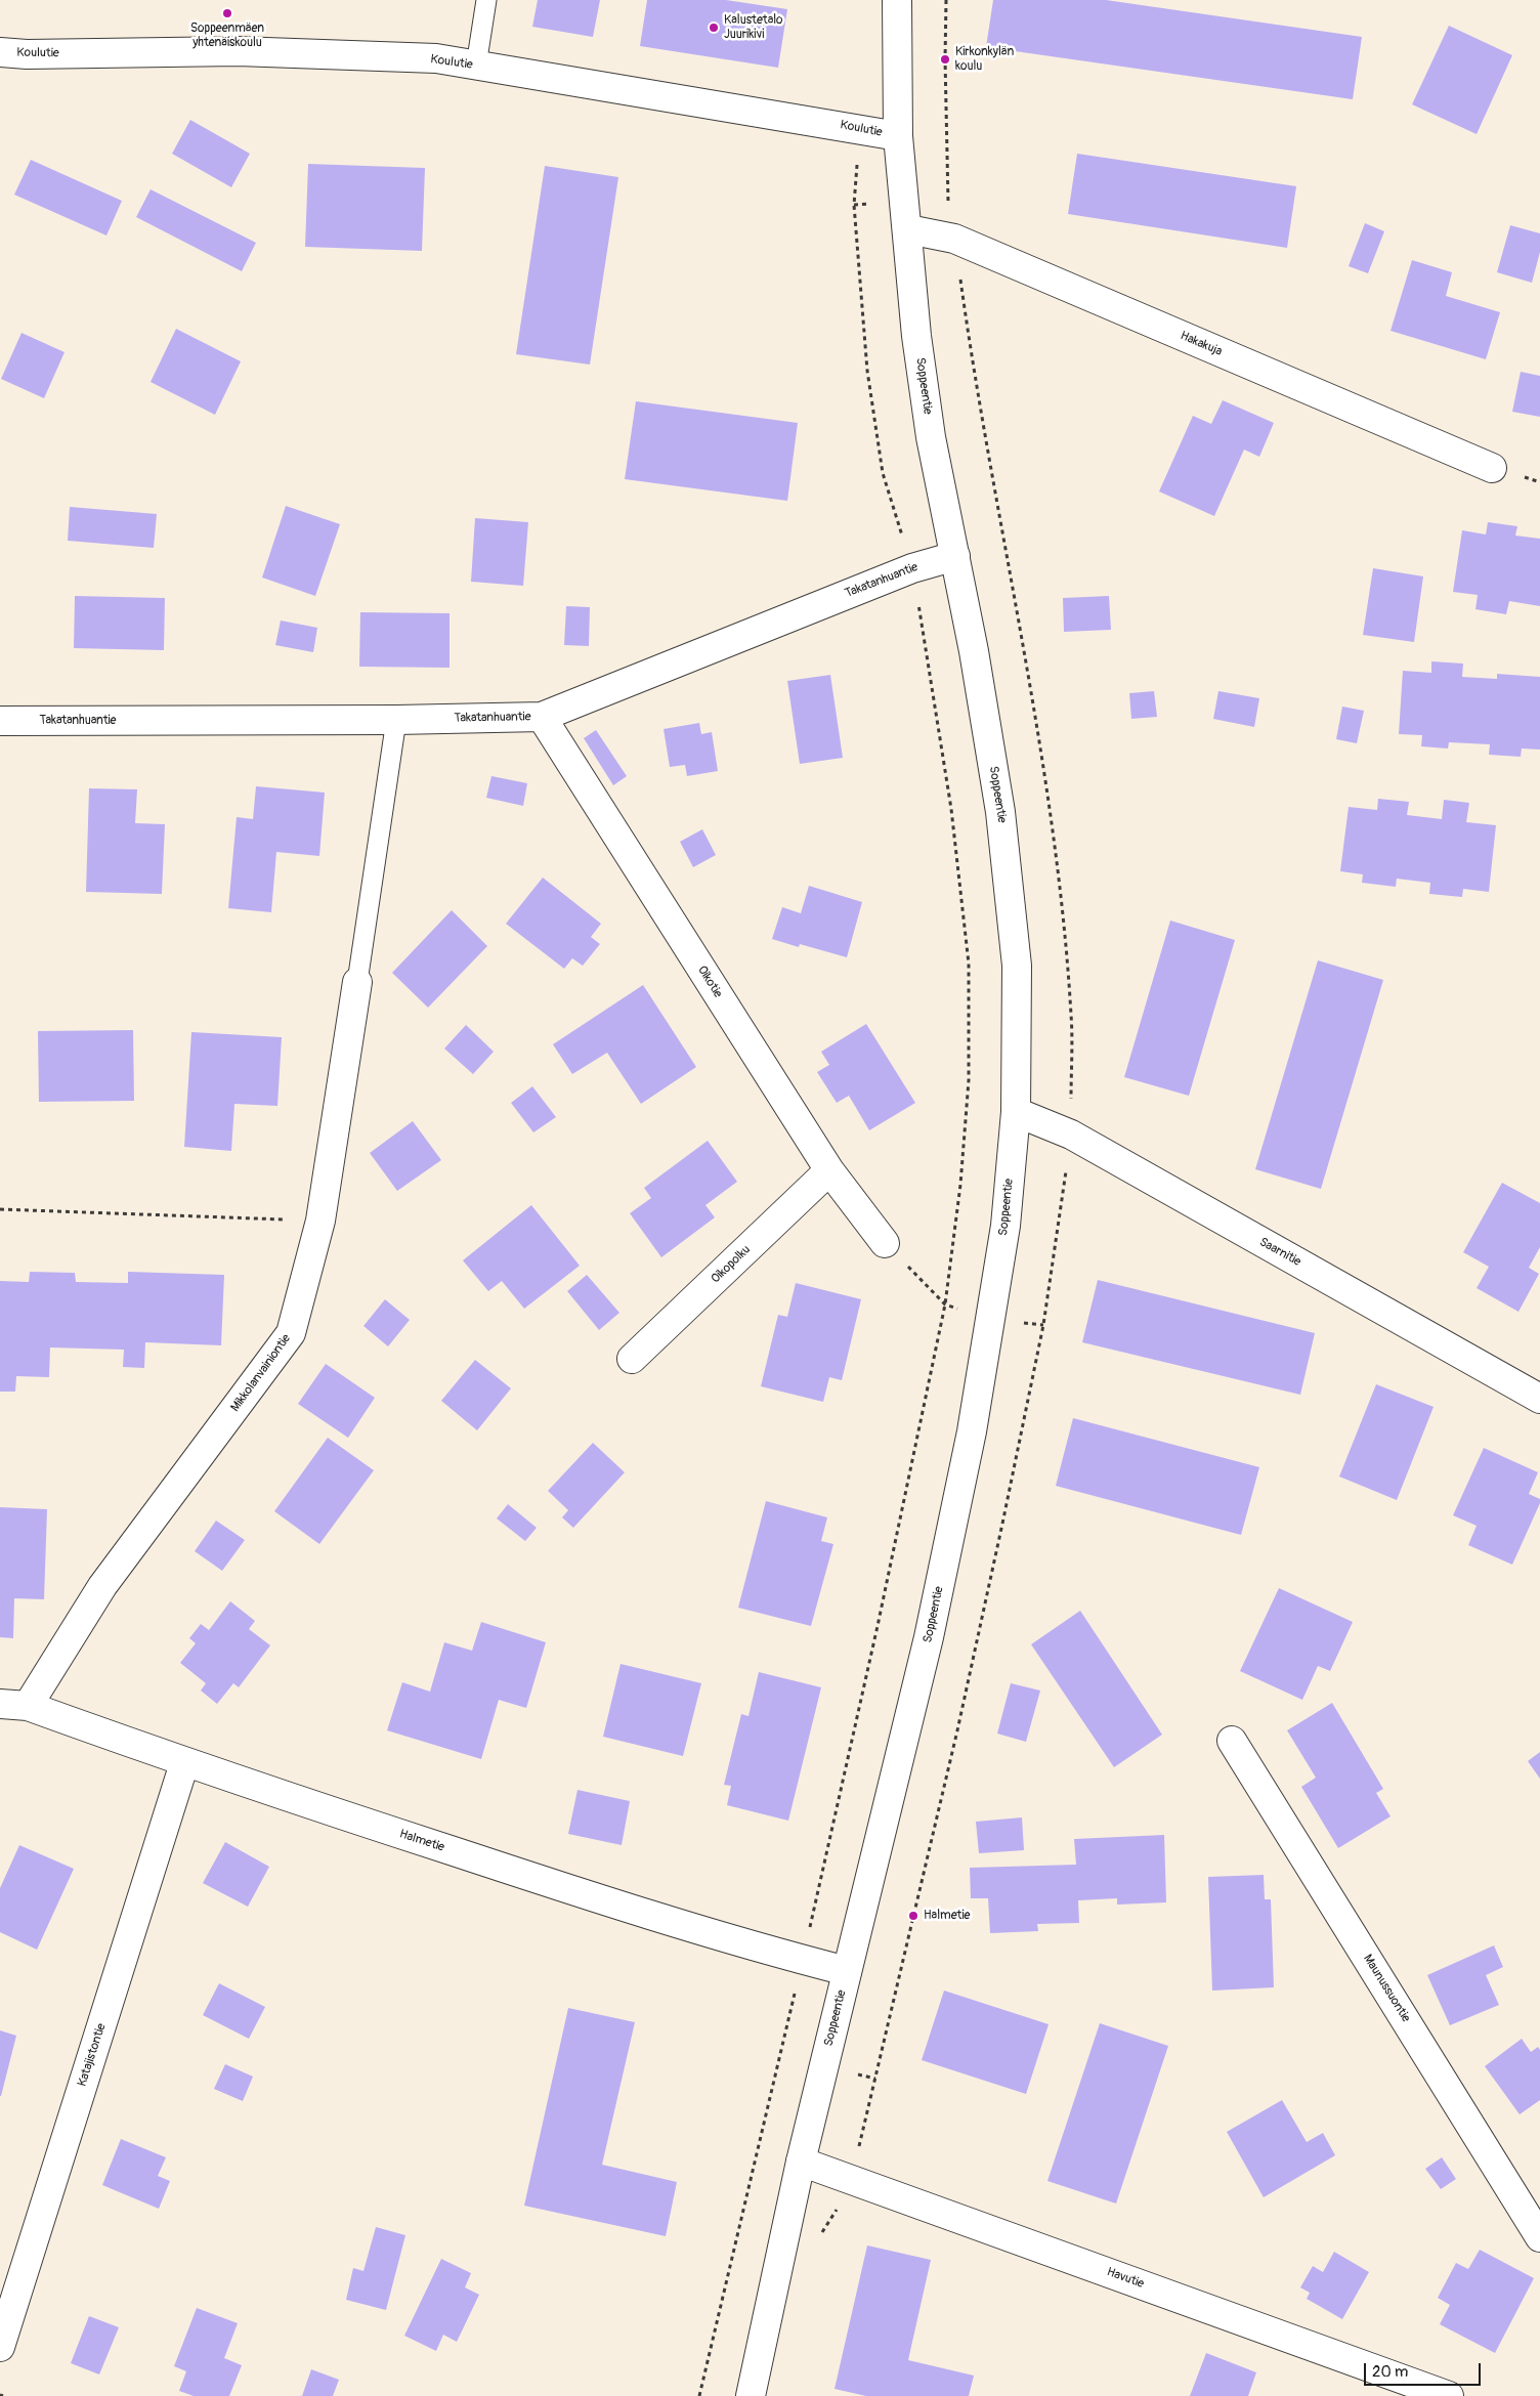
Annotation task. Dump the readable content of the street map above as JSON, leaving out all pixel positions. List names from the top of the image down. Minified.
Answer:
{"streets":{"street":["Koulutie","Hakakuja","Soppeentie","Takatanhuantie","Oikotie","Saarnitie","Oikopolku","Mikkolanvainiontie","Halmetie","Maunussuontie","Katajistontie","Havutie"]},"crossings":[["Koulutie","Soppeentie"],["Hakakuja","Soppeentie"],["Soppeentie","Takatanhuantie"],["Soppeentie","Saarnitie"],["Soppeentie","Halmetie"],["Soppeentie","Havutie"],["Takatanhuantie","Oikotie"],["Oikotie","Oikopolku"],["Mikkolanvainiontie","Halmetie"],["Halmetie","Katajistontie"]],"places":["Soppeenmäen yhtenäiskoulu","Kalustetalo Juurikivi","Kirkonkylän koulu","Halmetie"],"scale_bar":"20 m"}
